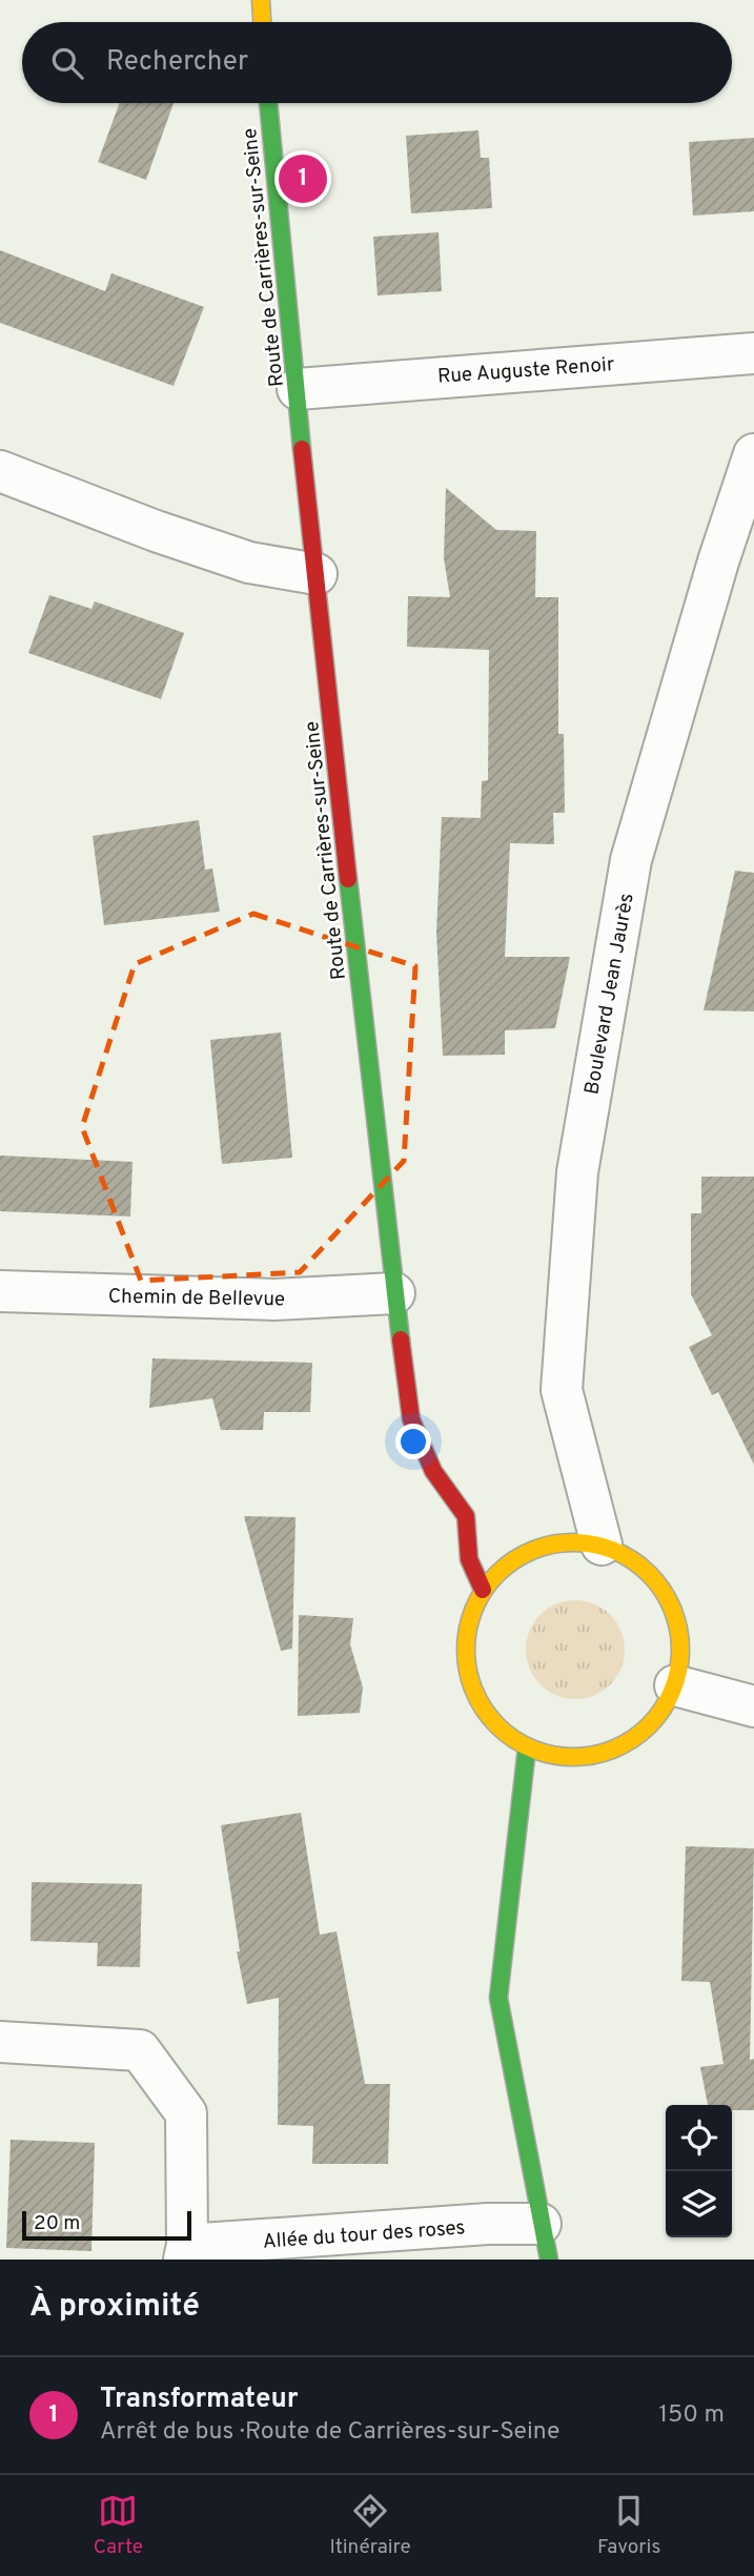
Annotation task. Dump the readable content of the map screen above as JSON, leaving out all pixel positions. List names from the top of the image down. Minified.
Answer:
{"streets":{"street":["Route de Carrières-sur-Seine","Rue Auguste Renoir","Boulevard Jean Jaurès","Chemin de Bellevue","Allée du tour des roses"]},"crossings":[["Route de Carrières-sur-Seine","Rue Auguste Renoir"],["Route de Carrières-sur-Seine","Boulevard Jean Jaurès"],["Route de Carrières-sur-Seine","Chemin de Bellevue"]],"scale_bar":"20 m","page":{"search":"Rechercher","pins":"1","scale":"20 m","heading":"À proximité","list":[{"mark":"1","name":"Transformateur","note":"Arrêt de bus · Route de Carrières-sur-Seine","value":"150 m"}],"nav":["Carte","Itinéraire","Favoris"]}}
